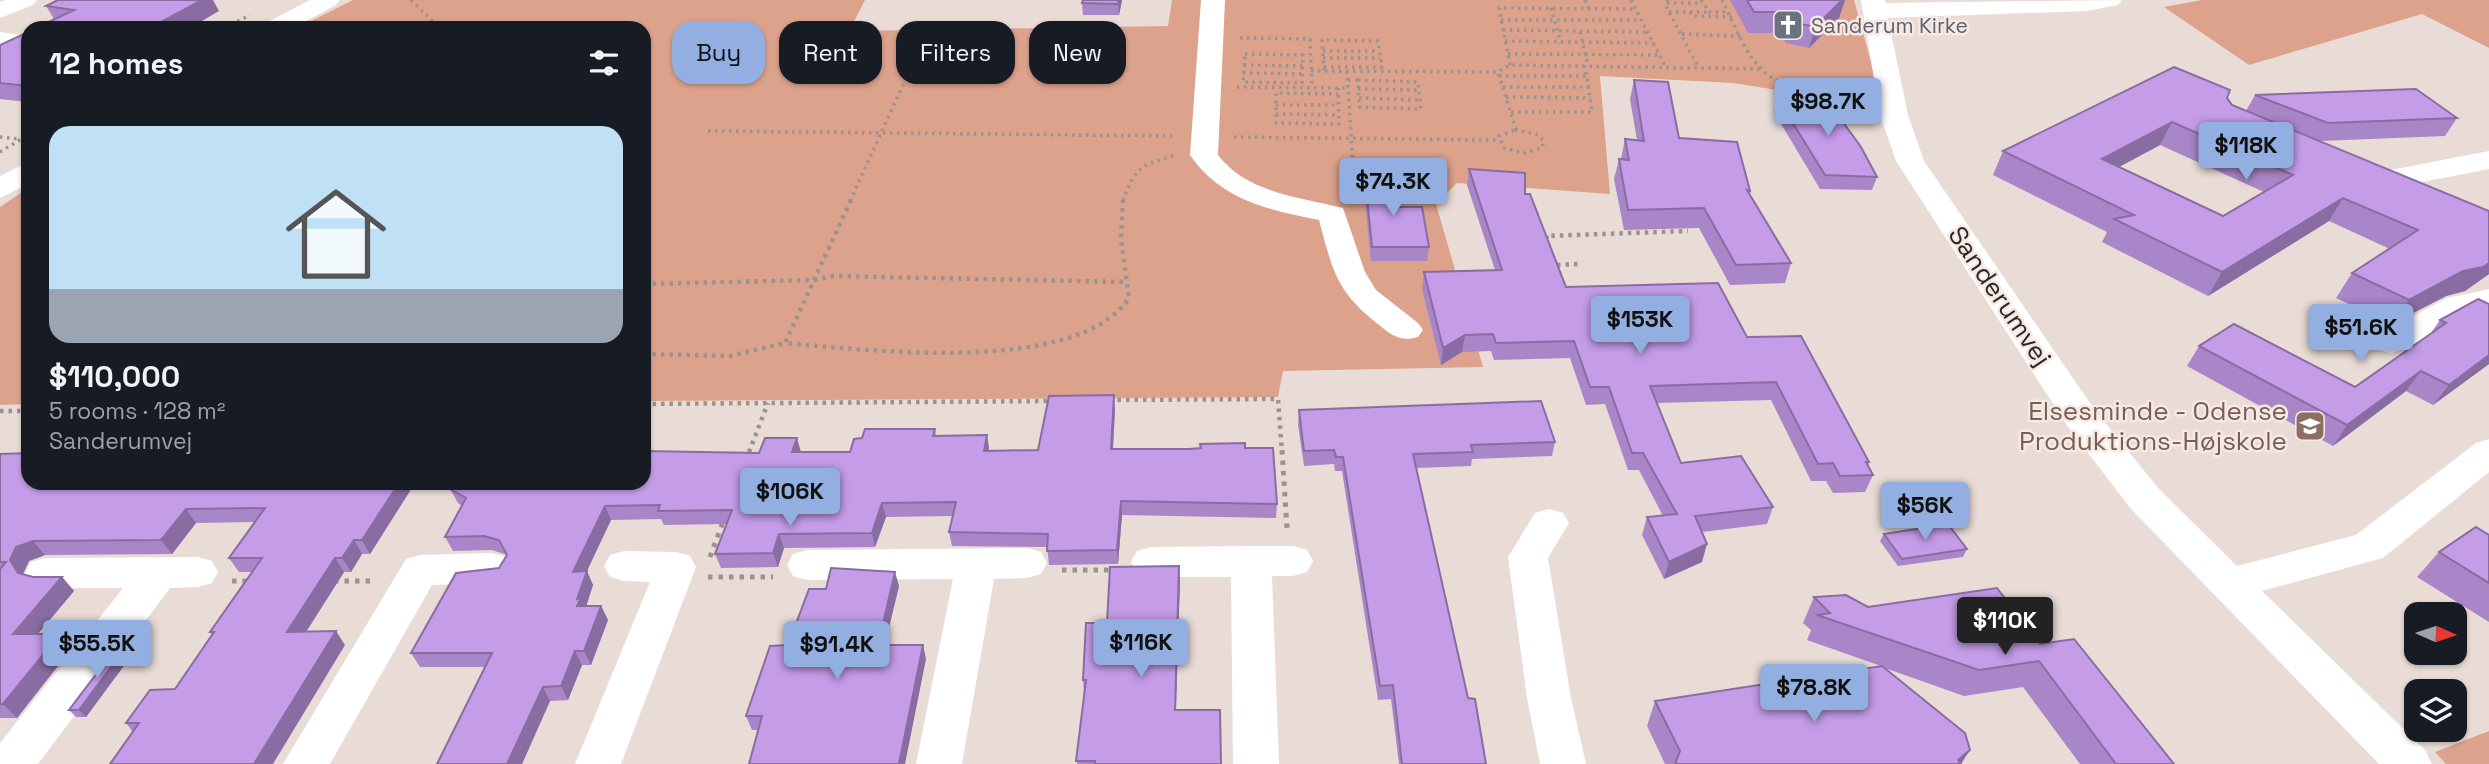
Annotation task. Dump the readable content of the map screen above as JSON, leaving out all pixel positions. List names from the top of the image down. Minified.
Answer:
{"streets":{"street":["Sanderumvej"]},"places":{"church":["Sanderum Kirke"],"school or university":["Elsesminde - Odense Produktions-Højskole"]},"north":"right","page":{"chip":["Buy","Rent","Filters","New"],"heading":"12 homes","price":["$98.7K","$118K","$74.3K","$153K","$51.6K","$106K","$56K","$110K","$116K","$55.5K","$91.4K","$78.8K"],"list":[{"name":"$110,000","note":"5 rooms · 128 m² · Sanderumvej"}]}}
